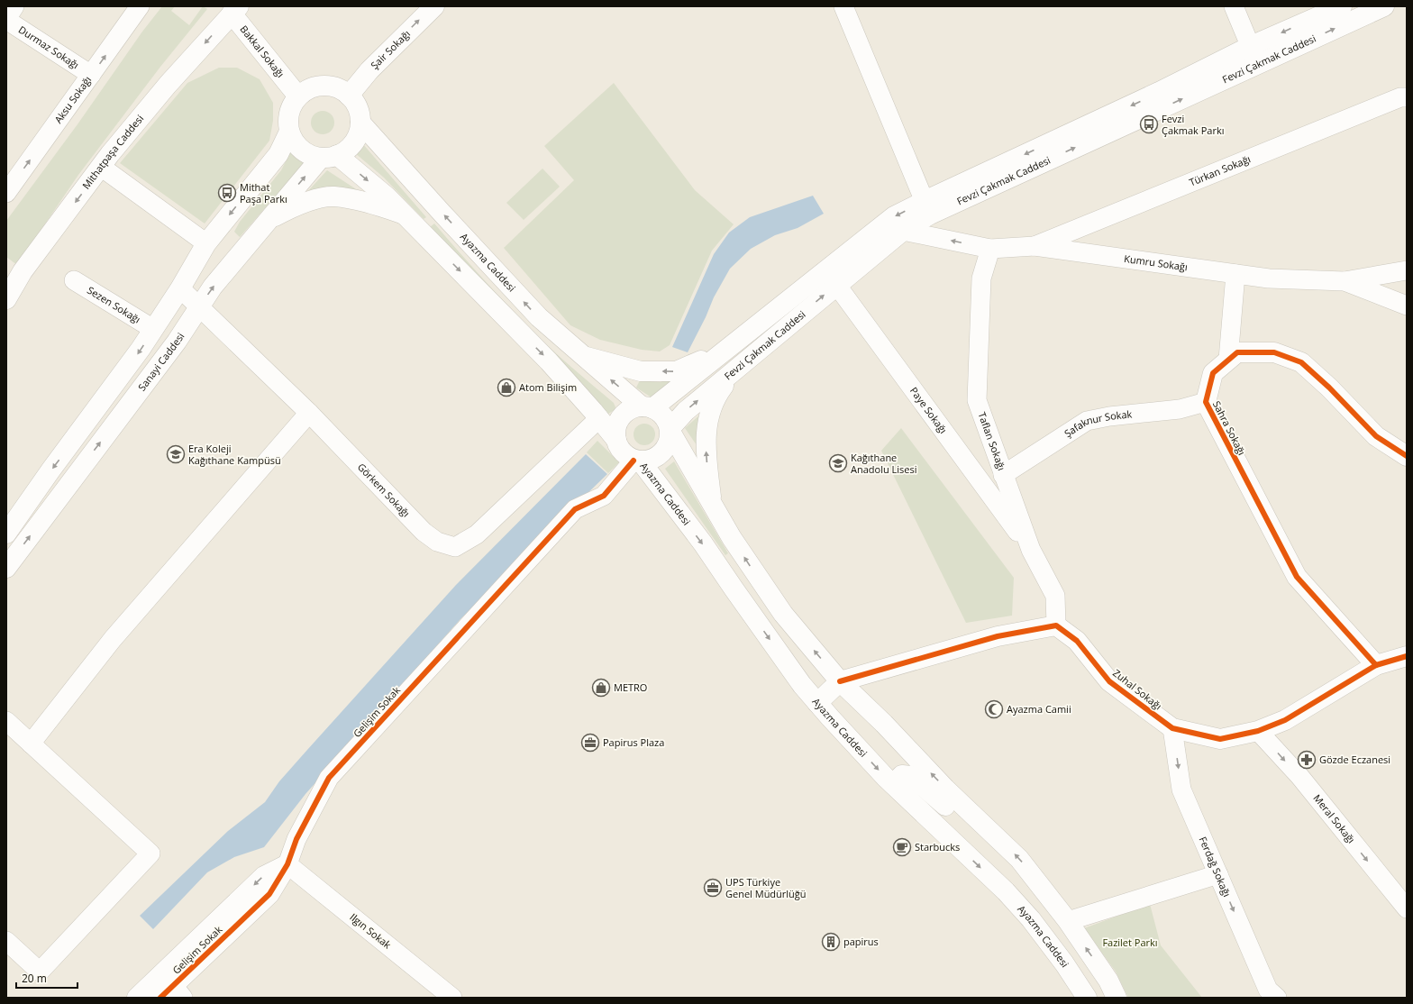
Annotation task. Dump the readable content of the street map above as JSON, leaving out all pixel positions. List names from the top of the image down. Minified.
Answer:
{"streets":{"main road":["Şair Sokağı","Bakkal Sokağı","Fevzi Çakmak Caddesi","Mithatpaşa Caddesi","Ayazma Caddesi","Sanayi Caddesi","Sahra Sokağı","Zuhal Sokağı","Gelişim Sokak"],"street":["Durmaz Sokağı","Aksu Sokağı","Türkan Sokağı","Kumru Sokağı","Sezen Sokağı","Paye Sokağı","Şafaknur Sokak","Taflan Sokağı","Görkem Sokağı","Meral Sokağı","Ferdağ Sokağı","Ilgın Sokak"]},"crossings":[["Durmaz Sokağı","Aksu Sokağı"],["Şair Sokağı","Bakkal Sokağı"],["Şair Sokağı","Ayazma Caddesi"],["Şair Sokağı","Sanayi Caddesi"],["Bakkal Sokağı","Mithatpaşa Caddesi"],["Bakkal Sokağı","Ayazma Caddesi"],["Bakkal Sokağı","Sanayi Caddesi"],["Fevzi Çakmak Caddesi","Ayazma Caddesi"],["Fevzi Çakmak Caddesi","Kumru Sokağı"],["Fevzi Çakmak Caddesi","Paye Sokağı"],["Fevzi Çakmak Caddesi","Gelişim Sokak"],["Türkan Sokağı","Kumru Sokağı"],["Ayazma Caddesi","Sanayi Caddesi"],["Ayazma Caddesi","Görkem Sokağı"],["Ayazma Caddesi","Gelişim Sokak"],["Kumru Sokağı","Taflan Sokağı"],["Sanayi Caddesi","Görkem Sokağı"],["Paye Sokağı","Taflan Sokağı"],["Şafaknur Sokak","Sahra Sokağı"],["Şafaknur Sokak","Taflan Sokağı"],["Sahra Sokağı","Zuhal Sokağı"],["Taflan Sokağı","Zuhal Sokağı"],["Zuhal Sokağı","Meral Sokağı"],["Zuhal Sokağı","Ferdağ Sokağı"],["Gelişim Sokak","Ilgın Sokak"]],"one_way":["Şair Sokağı","Aksu Sokağı","Meral Sokağı","Ferdağ Sokağı"],"parks":["Fazilet Parkı"],"places":{"bus stop":["Fevzi Çakmak Parkı","Mithat Paşa Parkı"],"shop":["Atom Bilişim","METRO"],"school or university":["Era Koleji Kağıthane Kampüsü","Kağıthane Anadolu Lisesi"],"mosque":["Ayazma Camii"],"office":["Papirus Plaza","UPS Türkiye Genel Müdürlüğü"],"pharmacy":["Gözde Eczanesi"],"cafe":["Starbucks"],"building":["papirus"]},"scale_bar":"20 m"}
